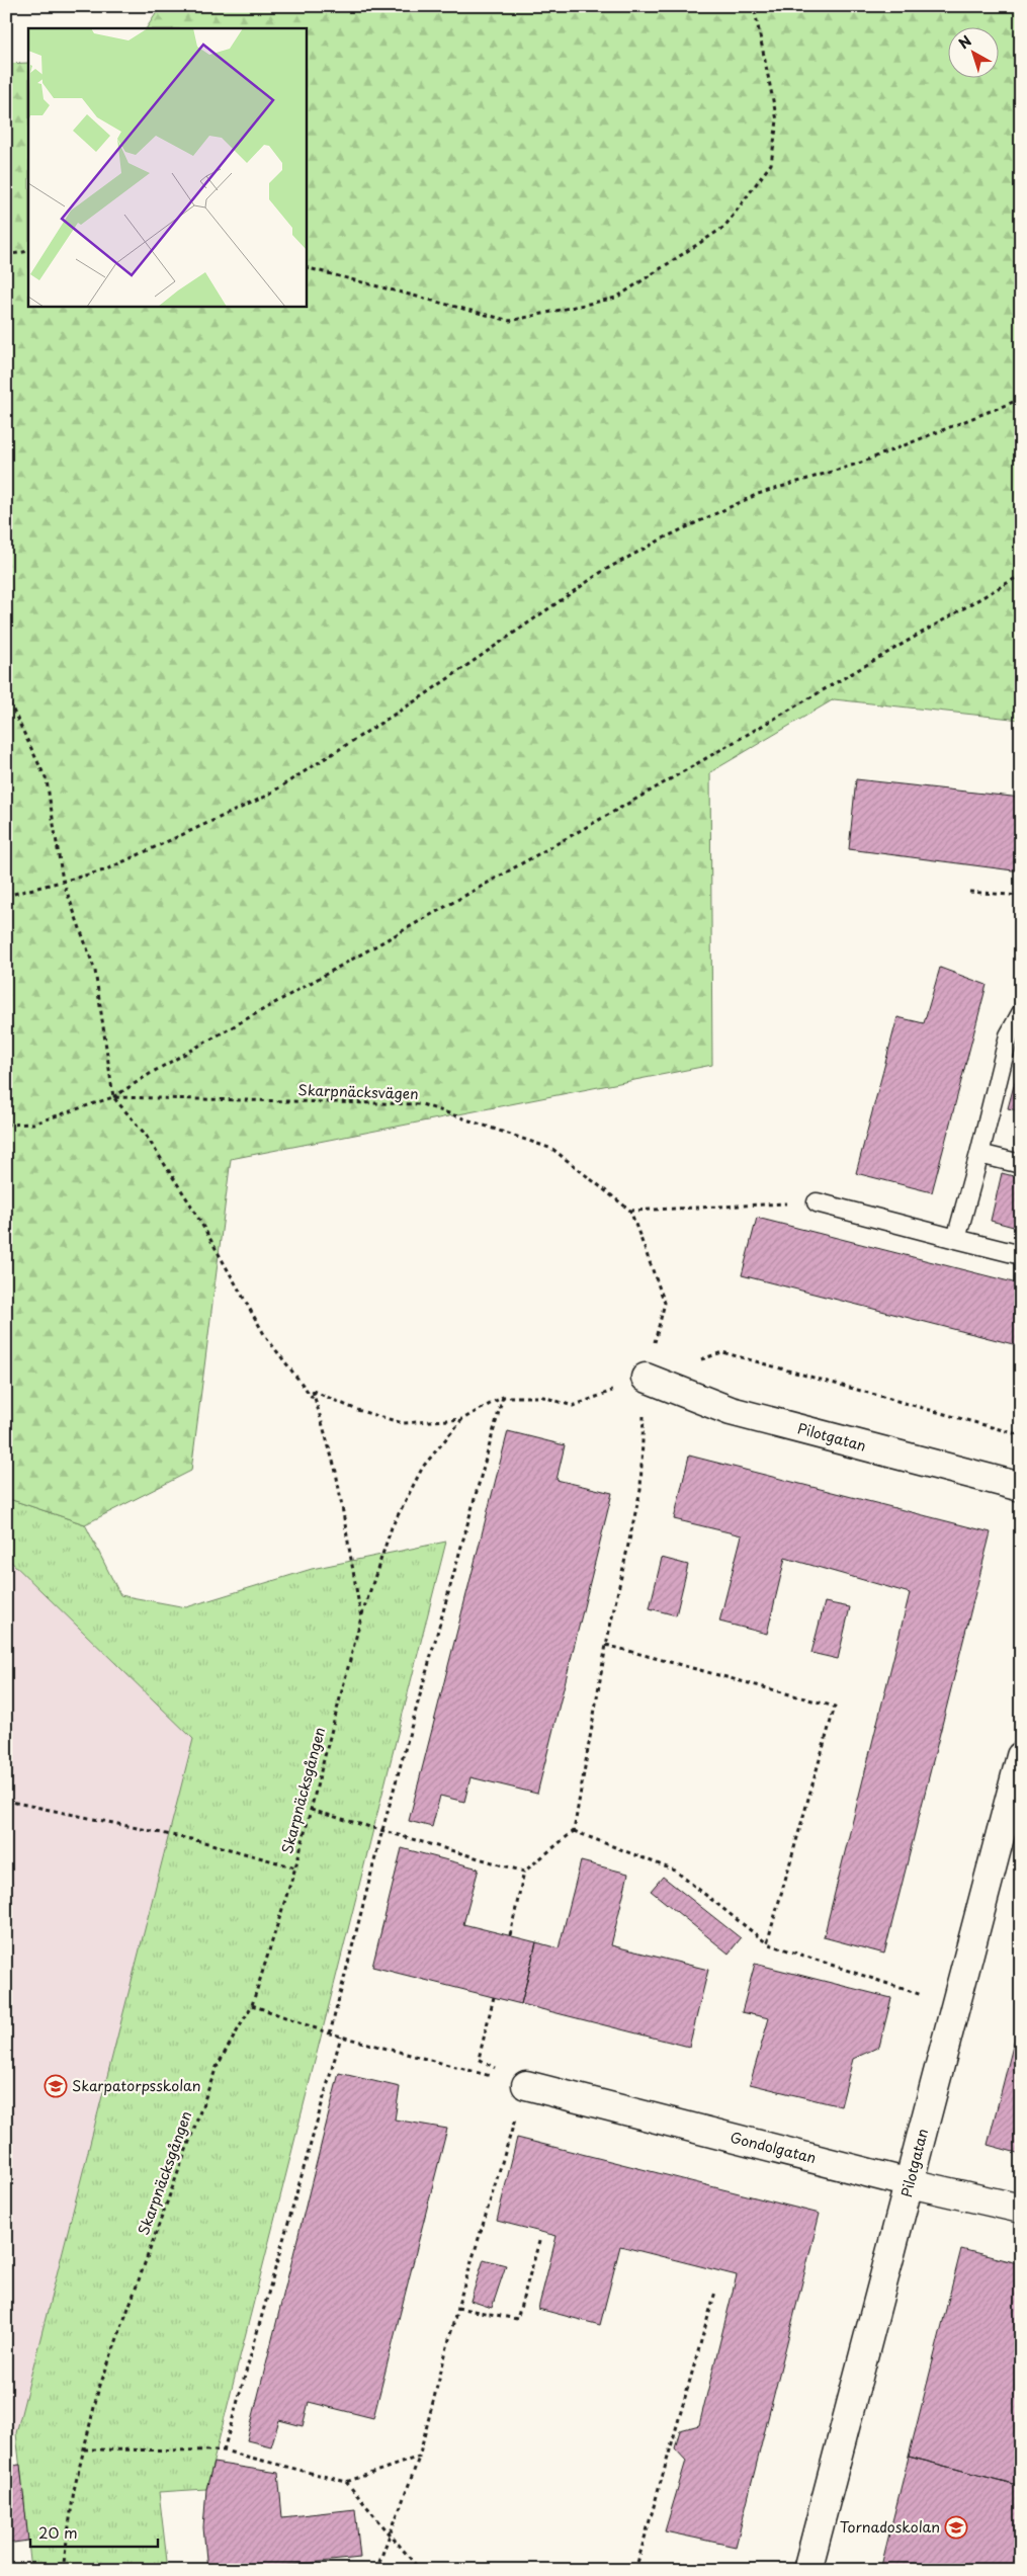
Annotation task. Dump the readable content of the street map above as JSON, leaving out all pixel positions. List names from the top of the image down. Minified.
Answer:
{"streets":{"street":["Pilotgatan","Gondolgatan"],"path":["Skarpnäcksvägen","Skarpnäcksgången"]},"crossings":[["Pilotgatan","Gondolgatan"]],"places":{"school or university":["Skarpatorpsskolan","Tornadoskolan"]},"scale_bar":"20 m","north":"top left"}
